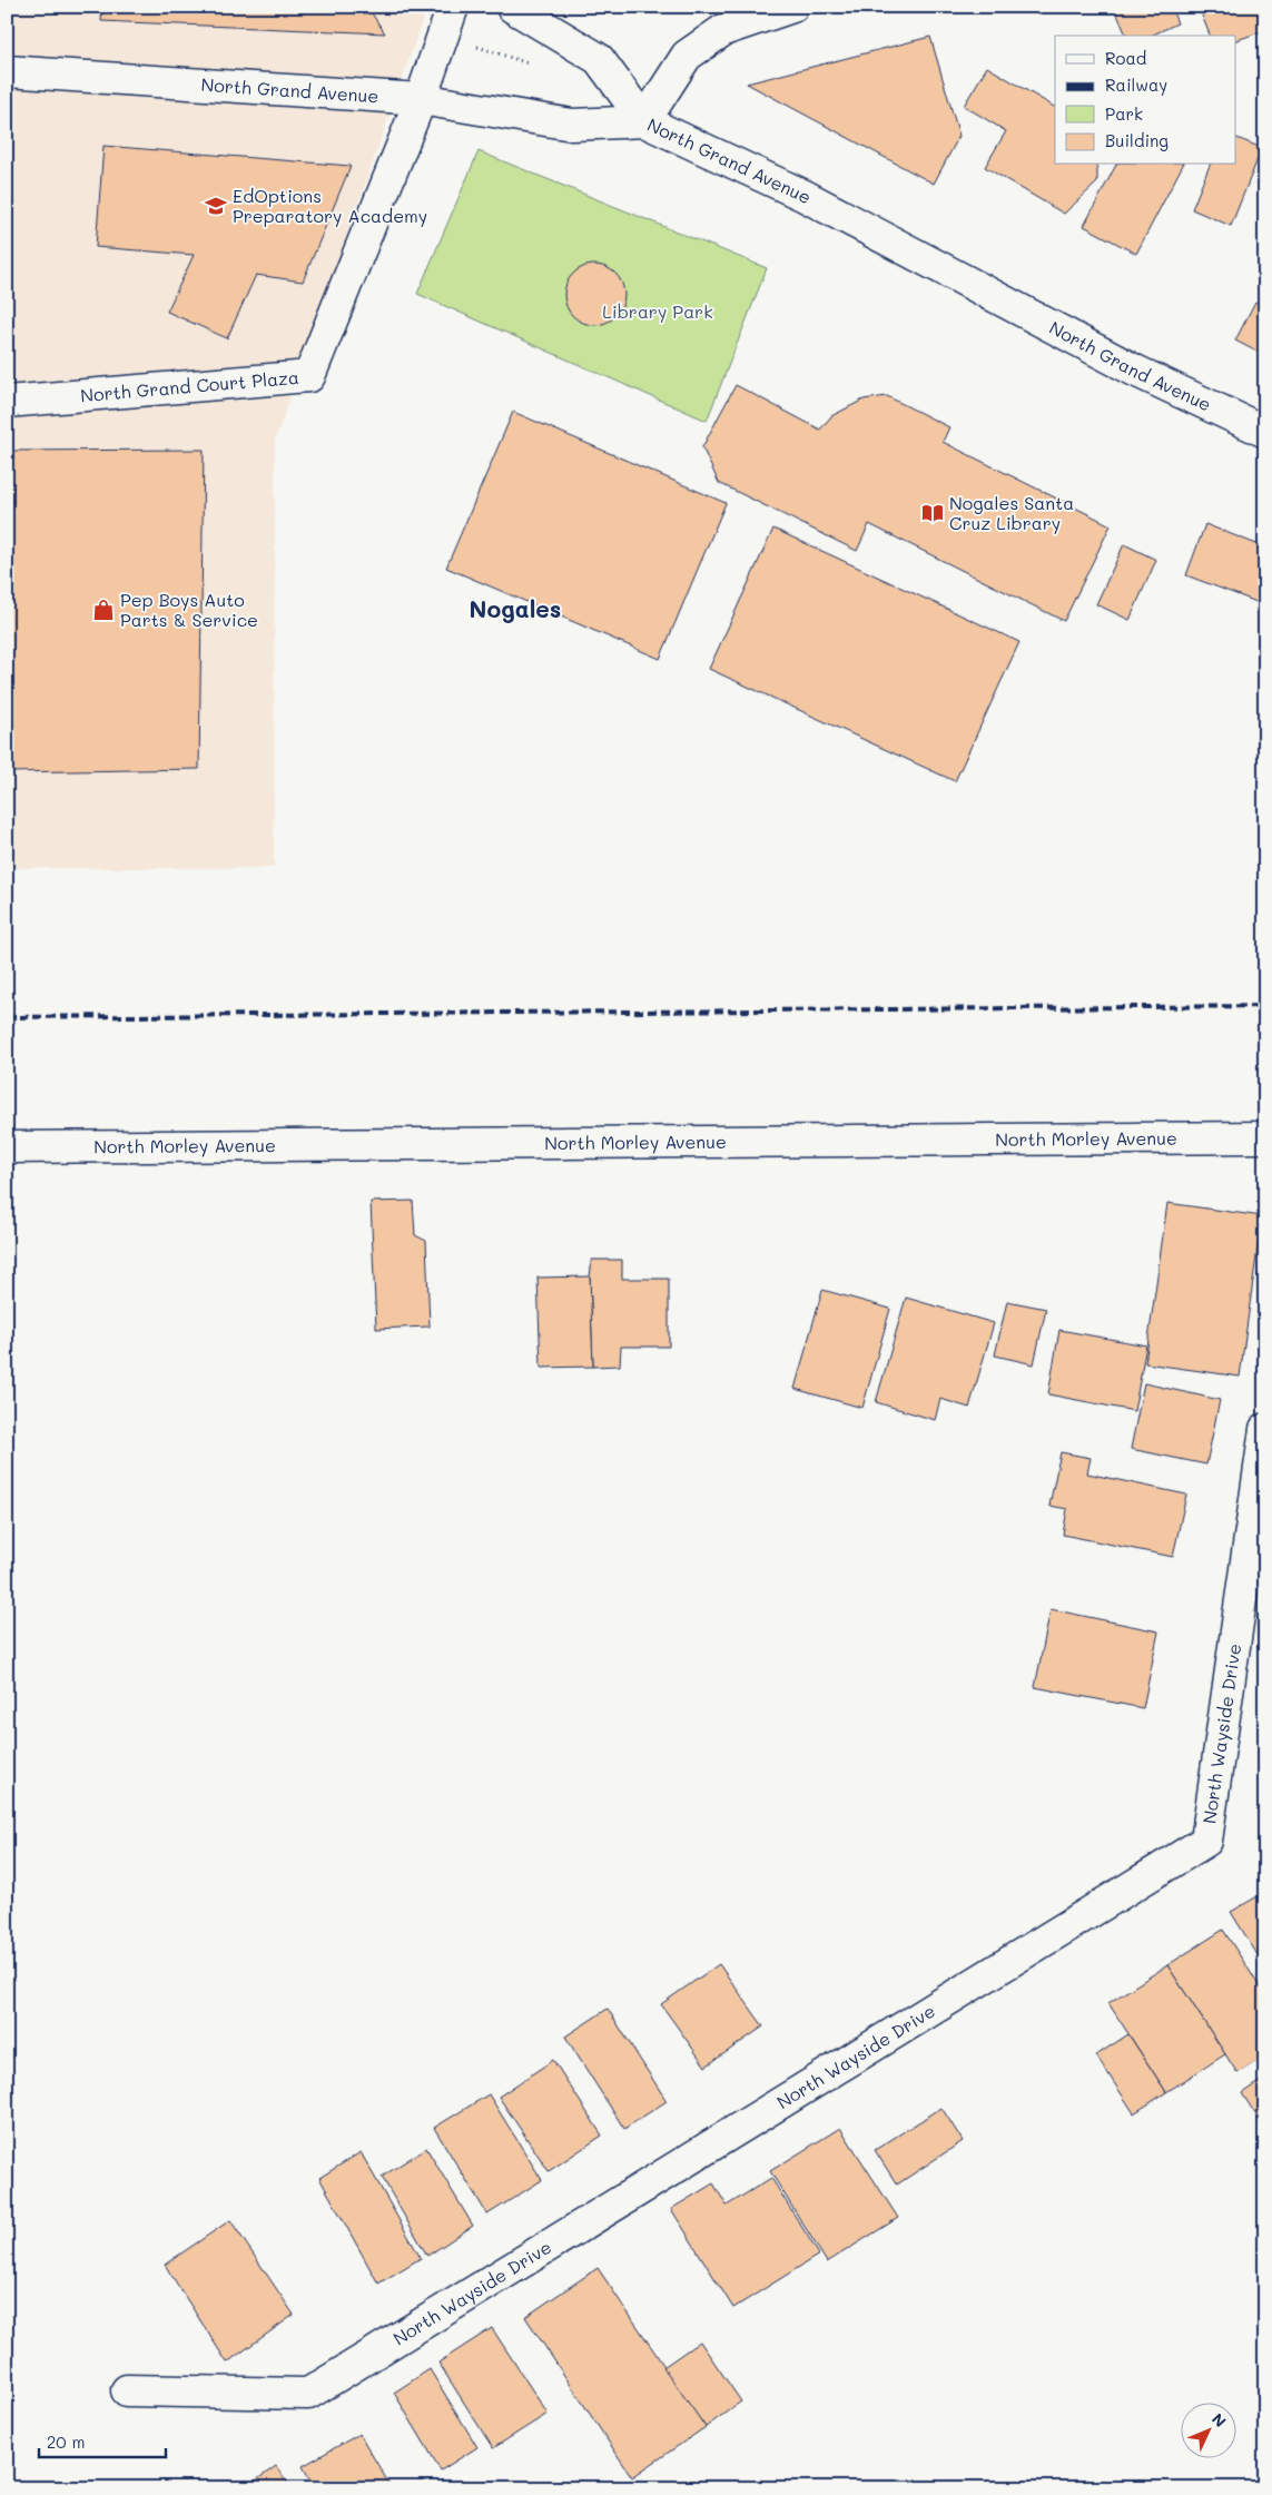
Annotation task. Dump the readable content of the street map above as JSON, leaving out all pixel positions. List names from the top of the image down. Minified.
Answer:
{"streets":{"street":["North Grand Avenue","North Grand Court Plaza","North Morley Avenue","North Wayside Drive"]},"crossings":[["North Grand Avenue","North Grand Court Plaza"]],"districts":["Nogales"],"parks":["Library Park"],"places":{"school or university":["EdOptions Preparatory Academy"],"library":["Nogales Santa Cruz Library"],"shop":["Pep Boys Auto Parts & Service"]},"legend":["Road","Railway","Park","Building"],"scale_bar":"20 m","north":"top right"}
